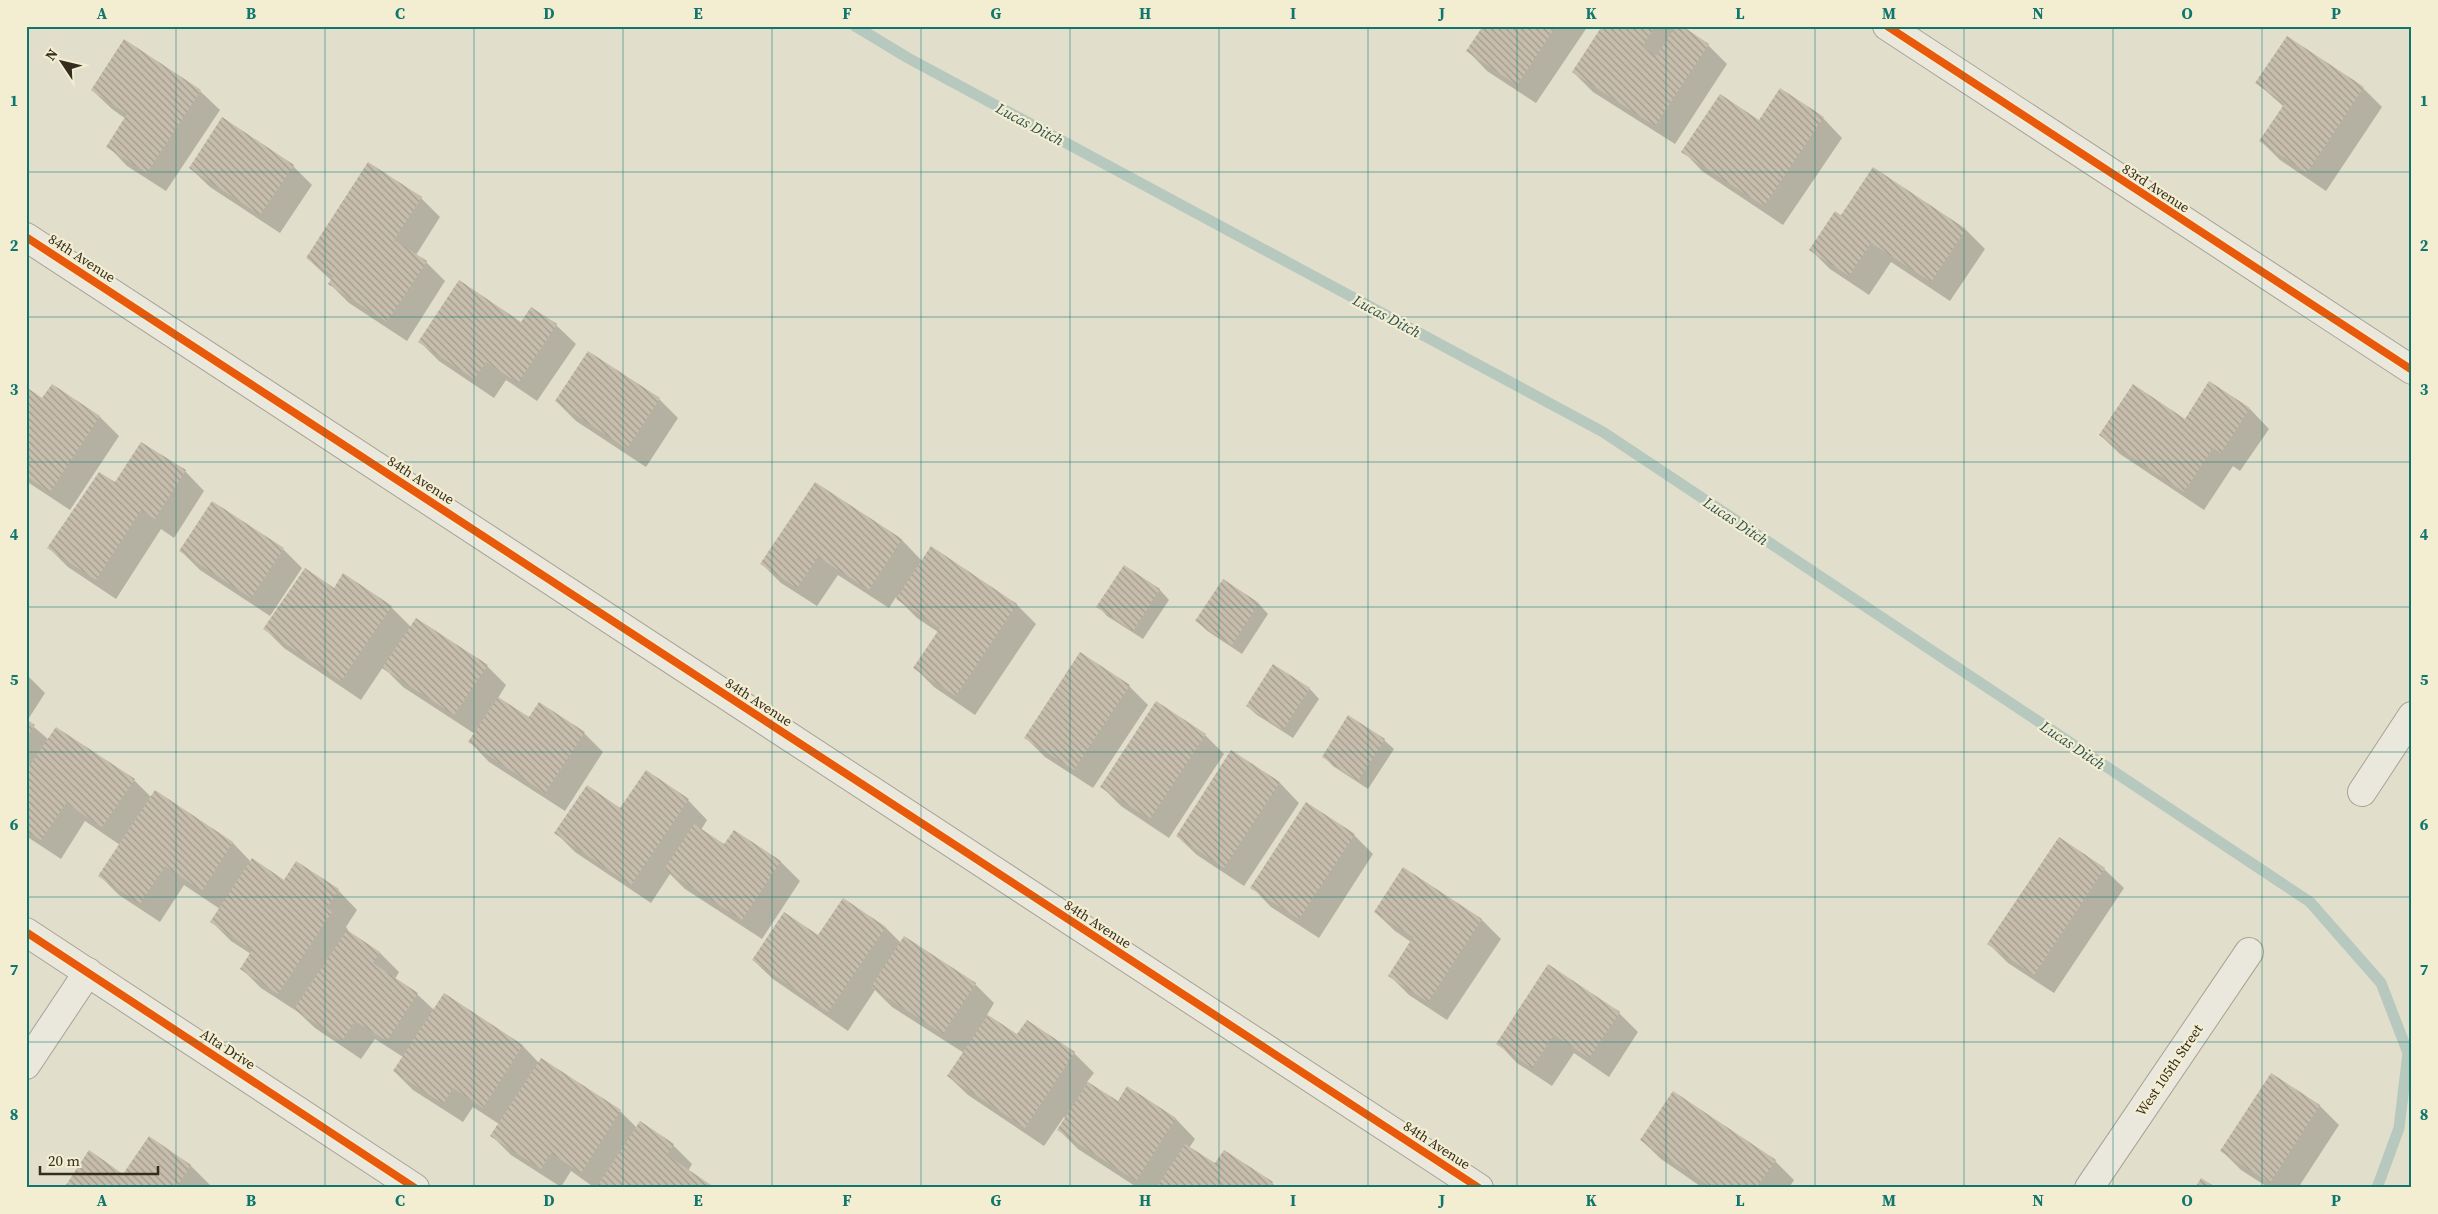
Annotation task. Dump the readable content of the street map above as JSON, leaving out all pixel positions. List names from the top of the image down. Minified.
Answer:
{"streets":{"street":["83rd Avenue","84th Avenue","Alta Drive","West 105th Street"]},"water":["Lucas Ditch"],"scale_bar":"20 m","north":"top left","grid":{"columns":["A","B","C","D","E","F","G","H","I","J","K","L","M","N","O","P"],"rows":["1","2","3","4","5","6","7","8"]}}
